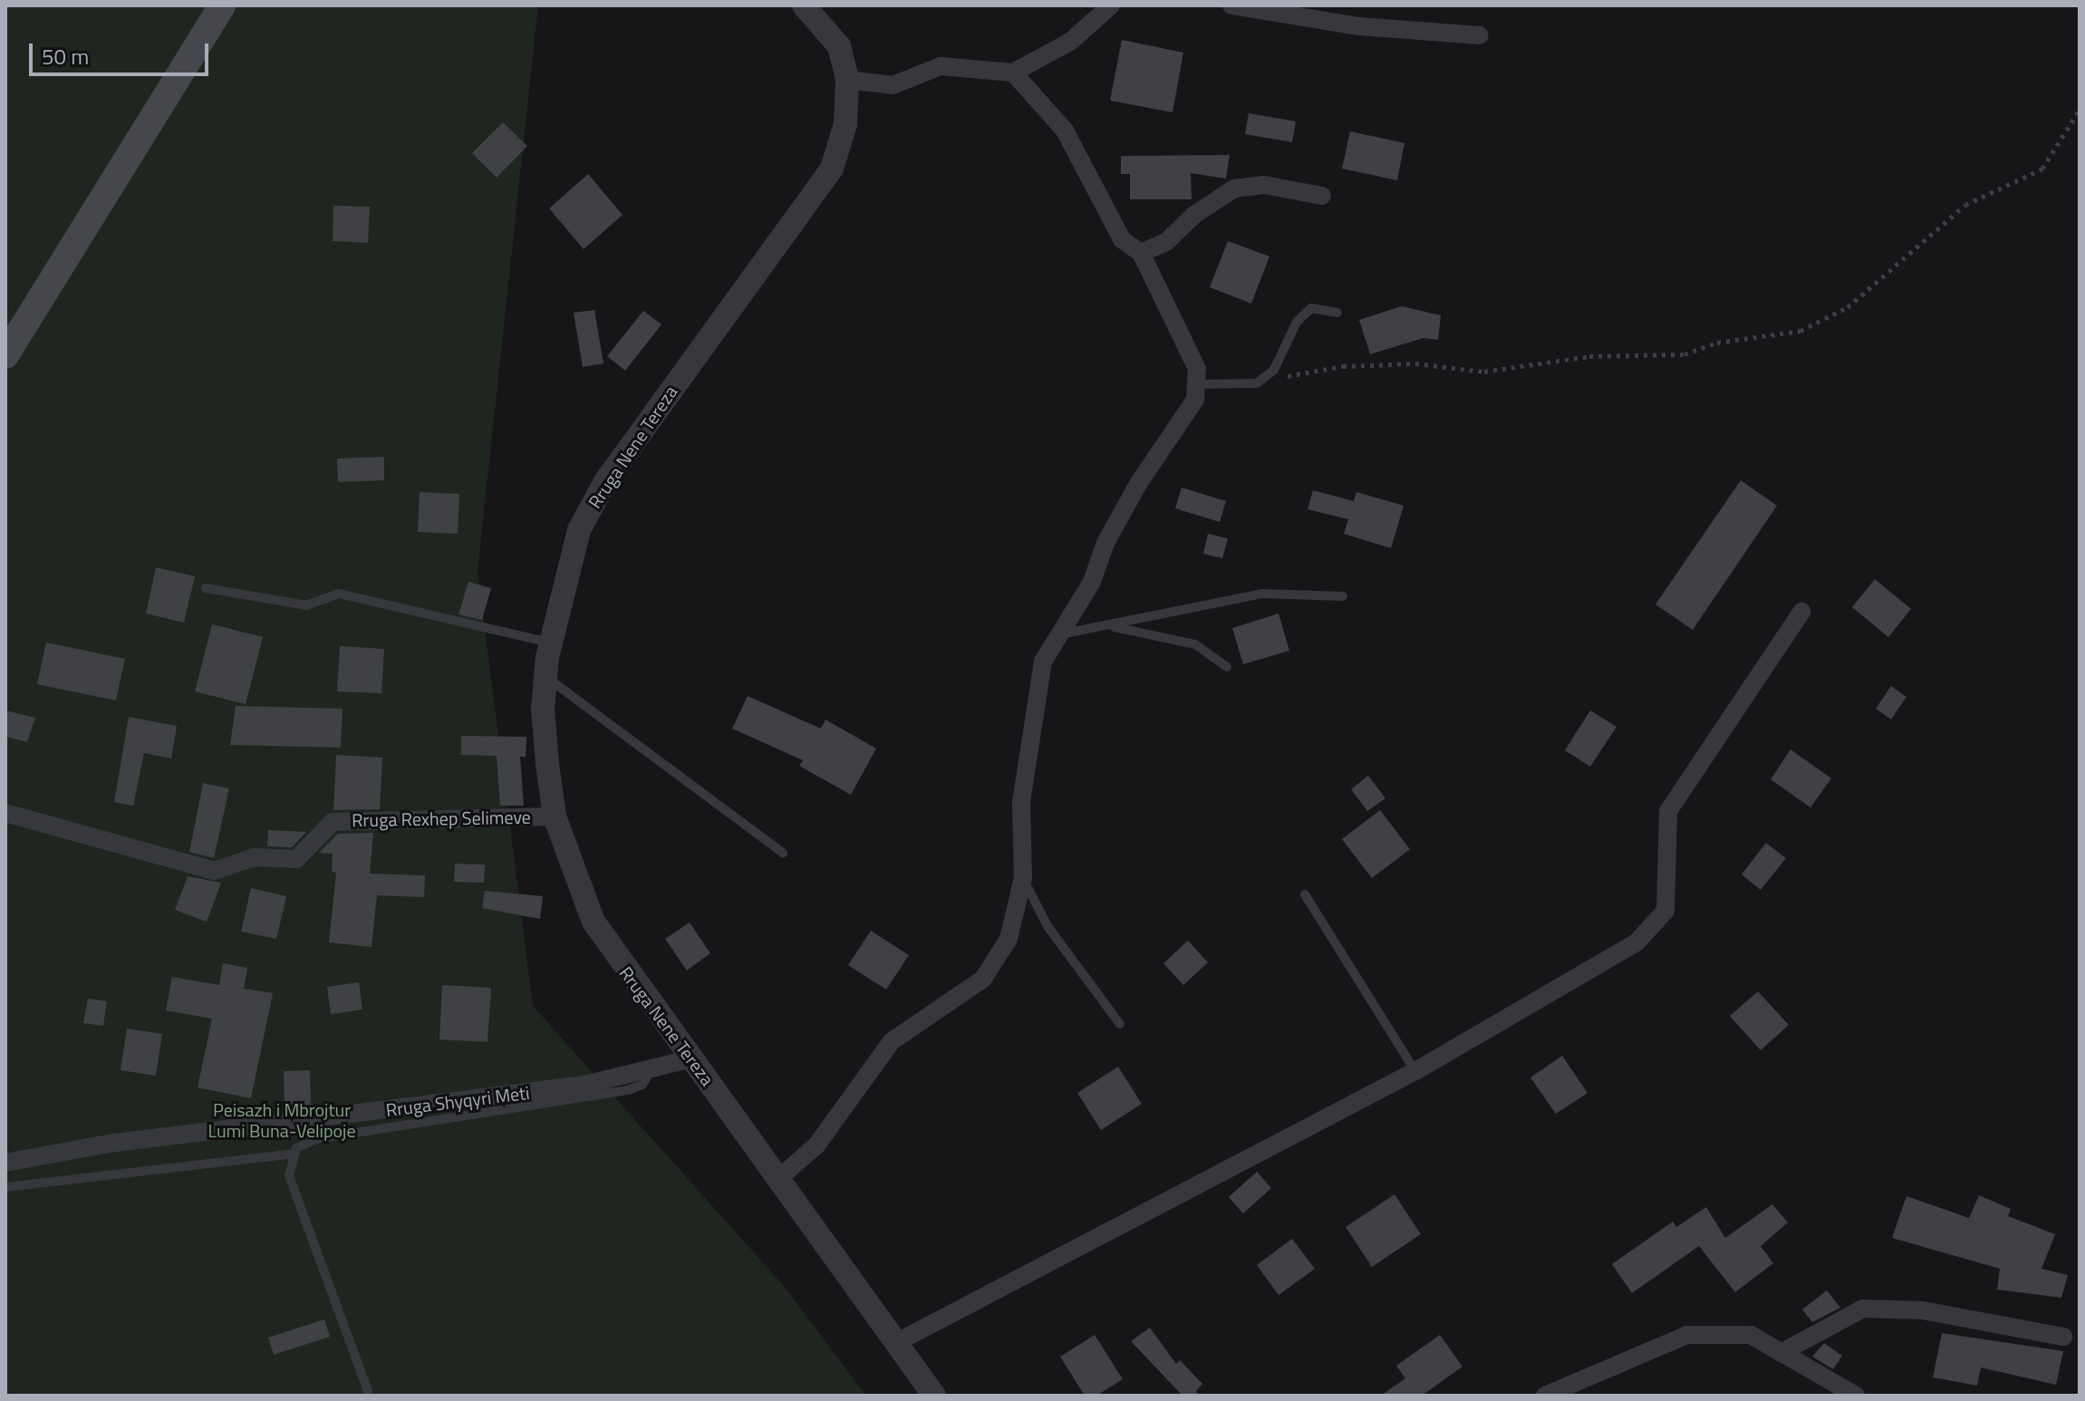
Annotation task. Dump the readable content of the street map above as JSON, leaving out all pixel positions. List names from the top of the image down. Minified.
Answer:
{"streets":{"street":["Rruga Nene Tereza","Rruga Rexhep Selimeve","Rruga Shyqyri Meti"]},"crossings":[["Rruga Nene Tereza","Rruga Rexhep Selimeve"],["Rruga Nene Tereza","Rruga Shyqyri Meti"]],"parks":["Peisazh i Mbrojtur Lumi Buna-Velipoje"],"scale_bar":"50 m"}
